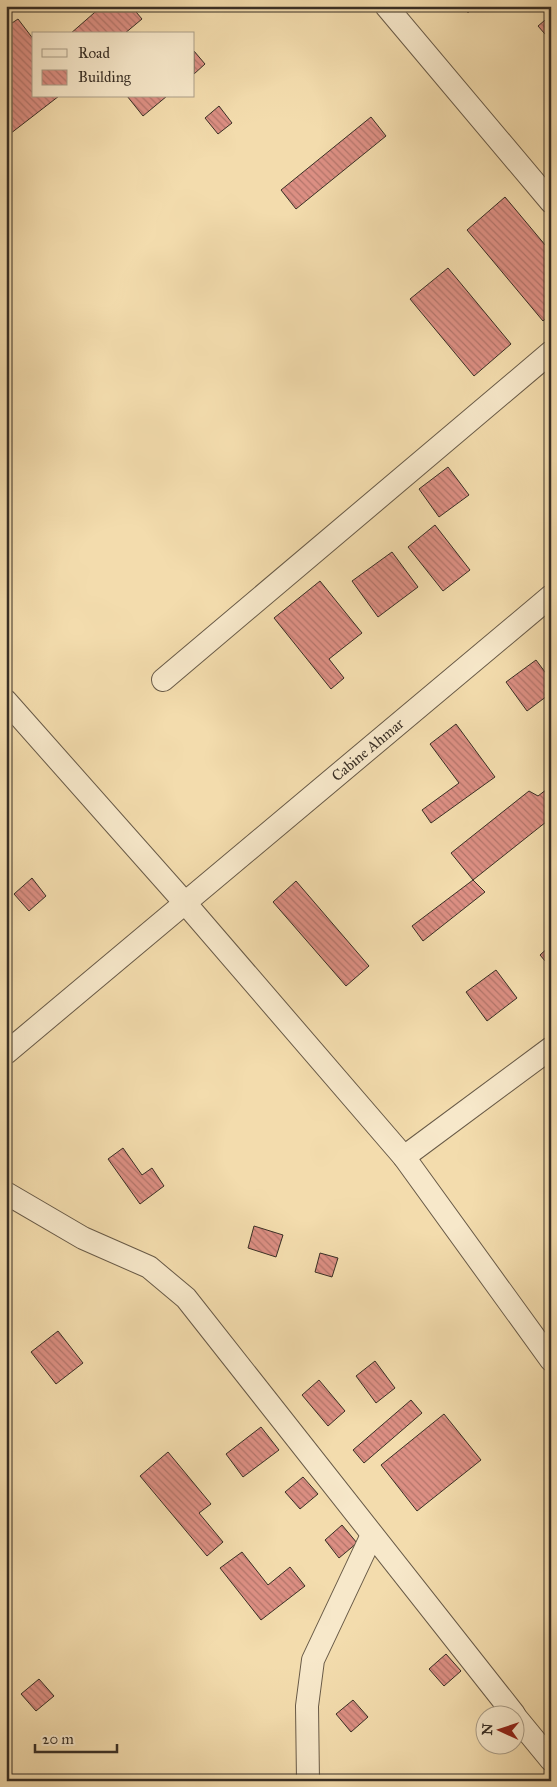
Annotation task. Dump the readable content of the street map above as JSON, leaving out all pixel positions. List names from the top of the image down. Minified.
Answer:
{"streets":{"street":["Cabine Ahmar"]},"legend":["Road","Building"],"scale_bar":"20 m","north":"left"}
